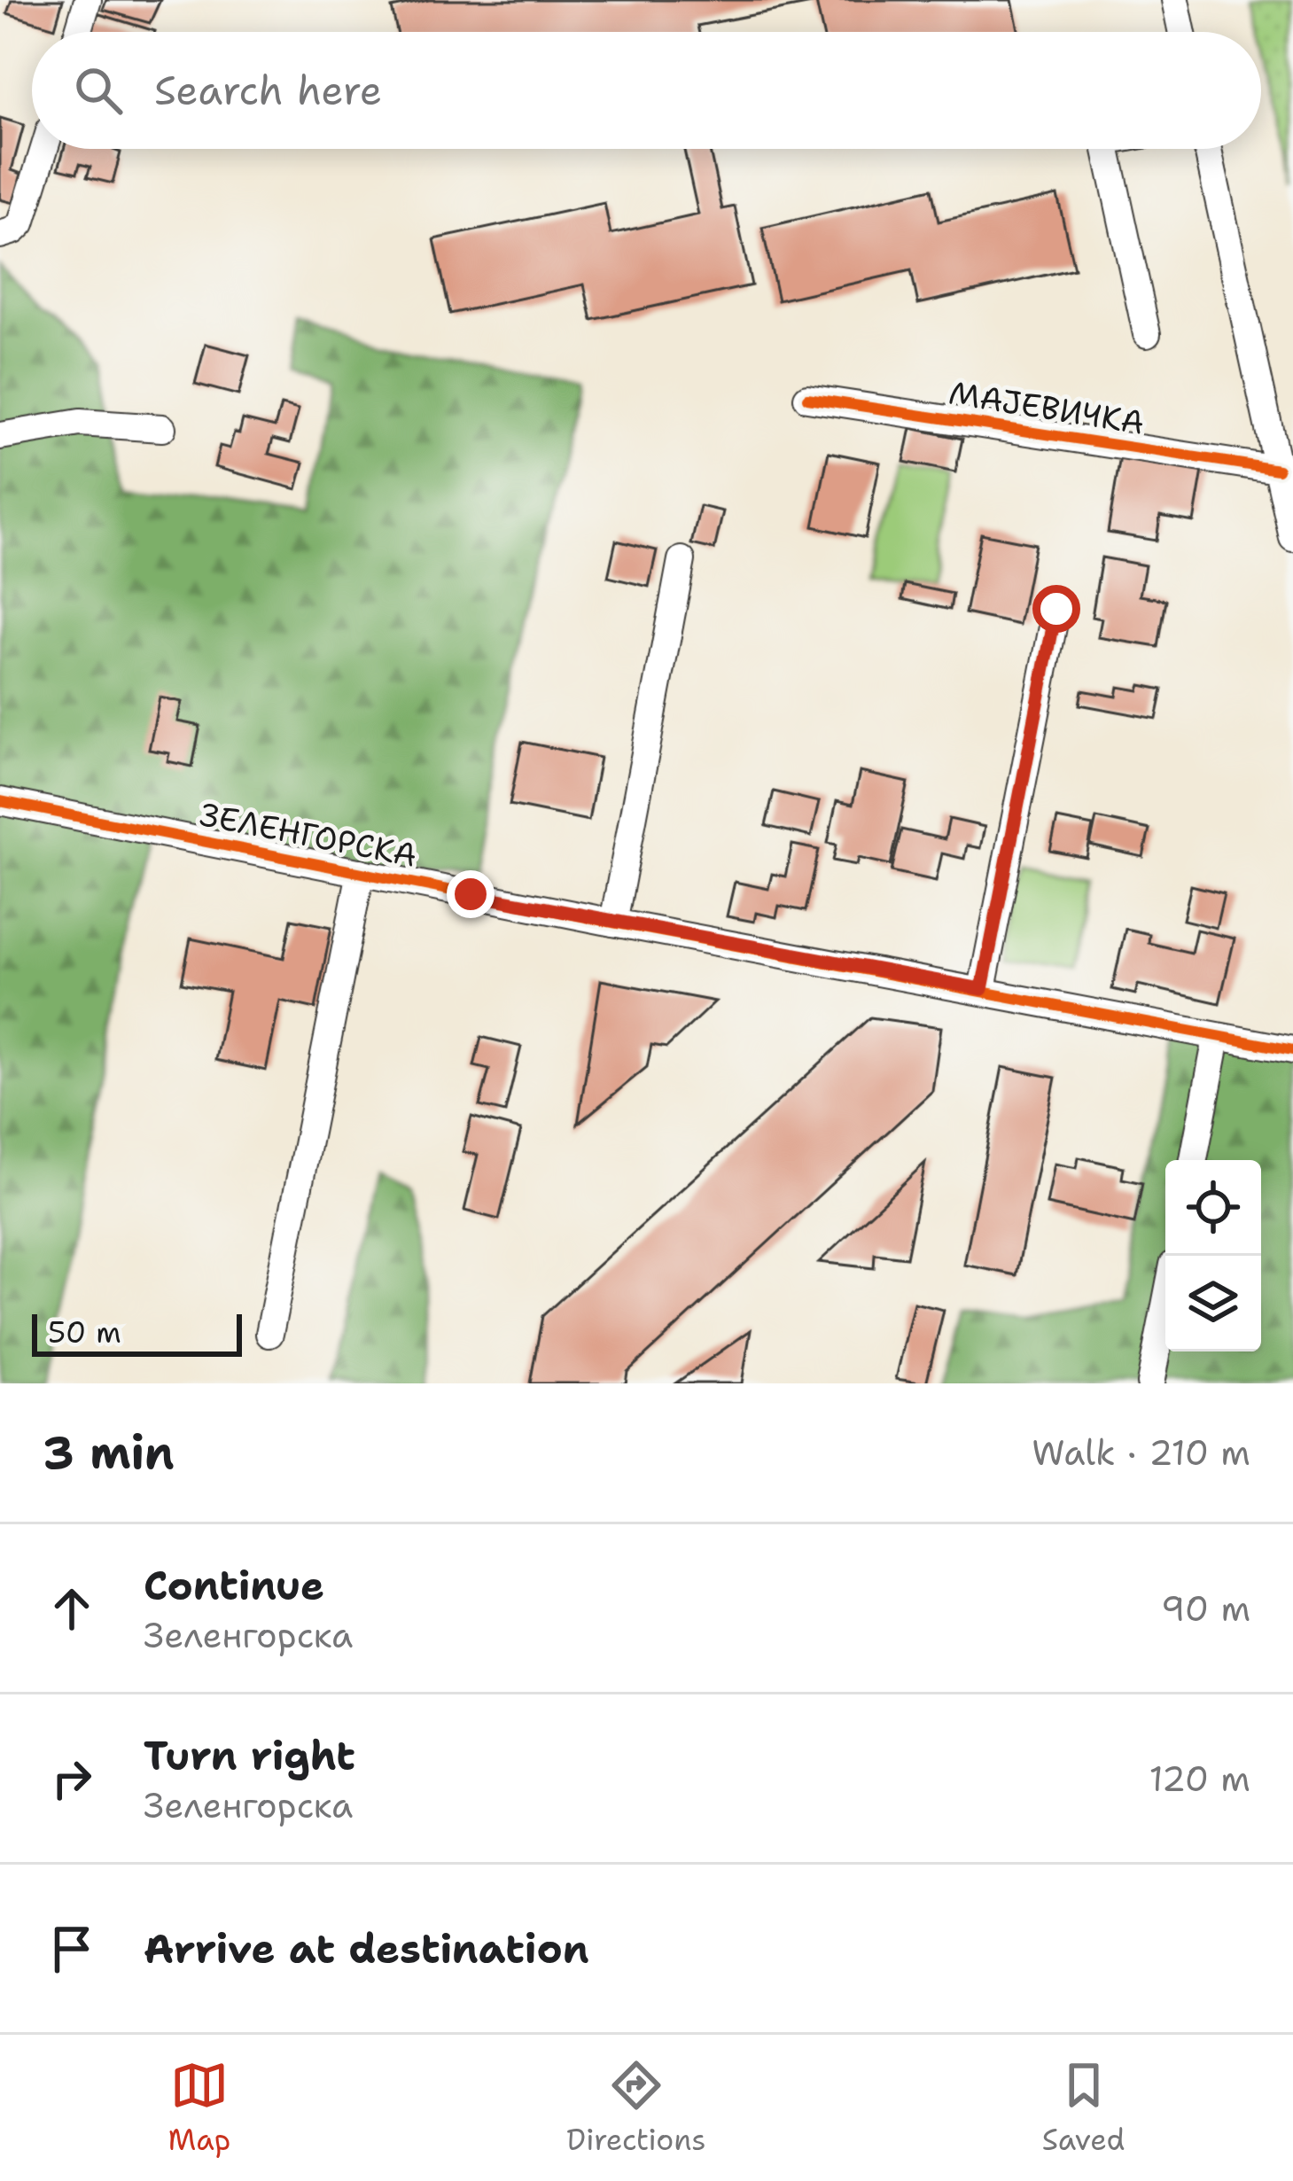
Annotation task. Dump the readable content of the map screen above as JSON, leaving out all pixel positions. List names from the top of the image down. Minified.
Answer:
{"streets":{"street":["МАЈЕВИЧКА","ЗЕЛЕНГОРСКА"]},"scale_bar":"50 m","page":{"search":"Search here","scale":"50 m","heading":["3 min","Walk · 210 m"],"list":[["Continue","Зеленгорска","90 m"],["Turn right","Зеленгорска","120 m"],"Arrive at destination"],"nav":["Map","Directions","Saved"]}}
